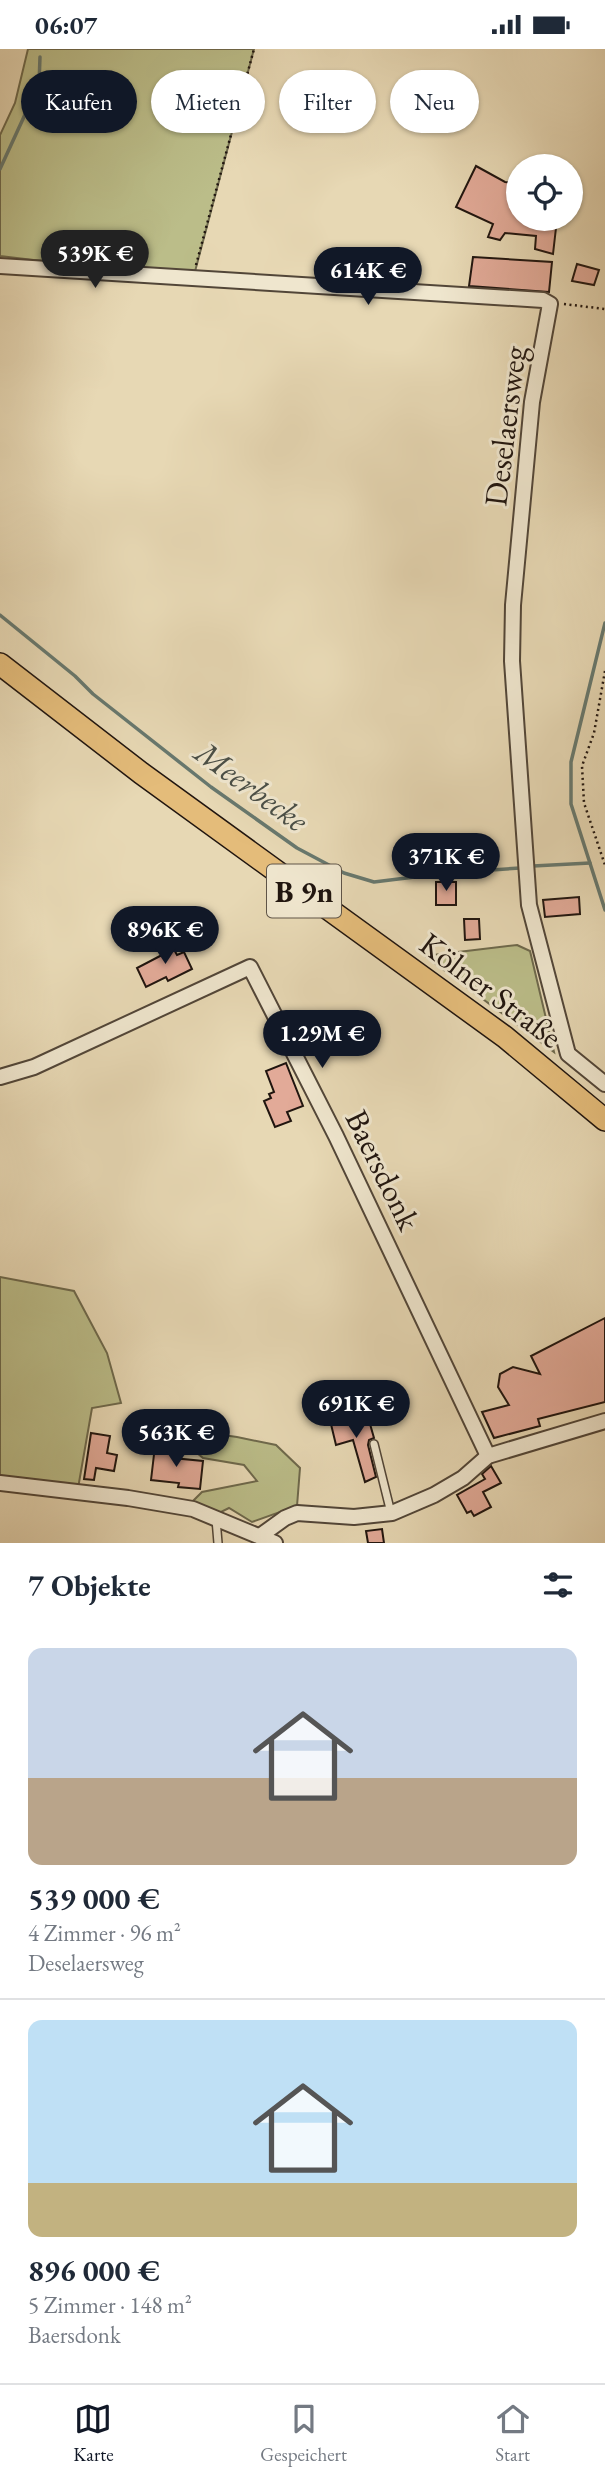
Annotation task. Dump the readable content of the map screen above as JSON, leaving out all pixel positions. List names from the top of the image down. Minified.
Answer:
{"streets":{"main road":["B 9n","Kölner Straße"],"street":["Deselaersweg","Baersdonk"]},"water":["Meerbecke"],"page":{"status":"06:07","chip":["Kaufen","Mieten","Filter","Neu"],"price":["539K €","614K €","371K €","896K €","1.29M €","691K €","563K €"],"heading":"7 Objekte","list":[{"name":"539 000 €","note":"4 Zimmer · 96 m² · Deselaersweg"},{"name":"896 000 €","note":"5 Zimmer · 148 m² · Baersdonk"}],"tabs":["Karte","Gespeichert","Start"]}}
